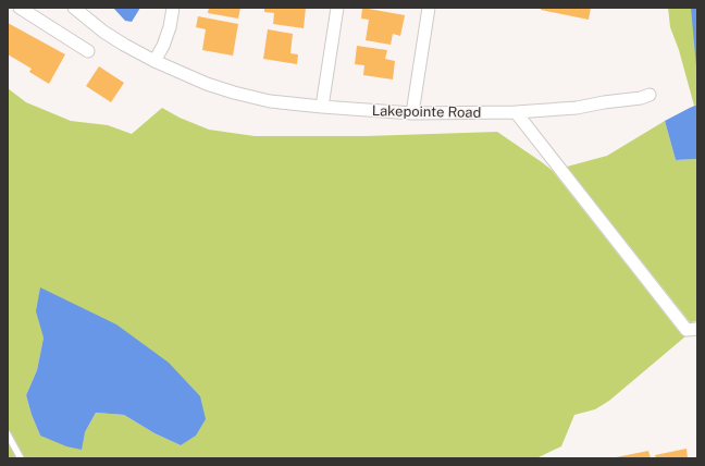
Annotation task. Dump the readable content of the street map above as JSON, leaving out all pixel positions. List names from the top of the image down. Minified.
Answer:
{"streets":{"street":["Lakepointe Road"]}}
